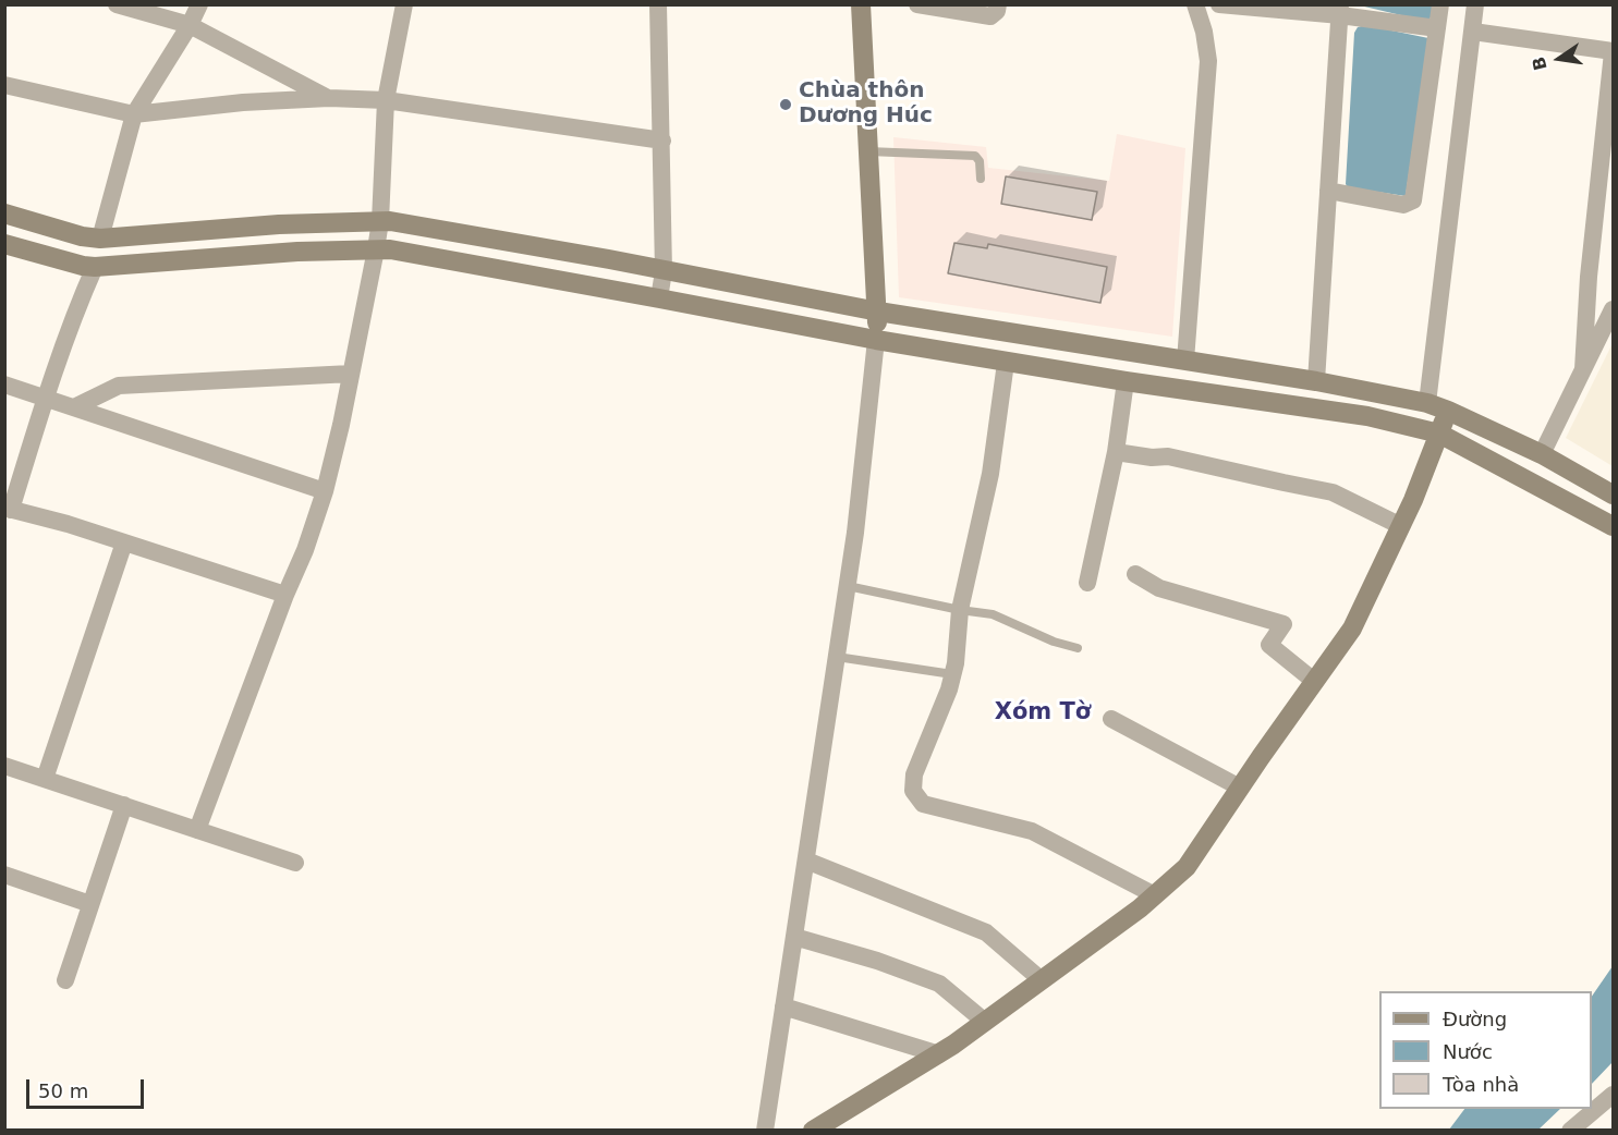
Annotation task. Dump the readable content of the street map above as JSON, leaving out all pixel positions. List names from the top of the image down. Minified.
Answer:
{"districts":["Xóm Tờ"],"places":["Chùa thôn Dương Húc"],"legend":["Đường","Nước","Tòa nhà"],"scale_bar":"50 m","north":"left"}
